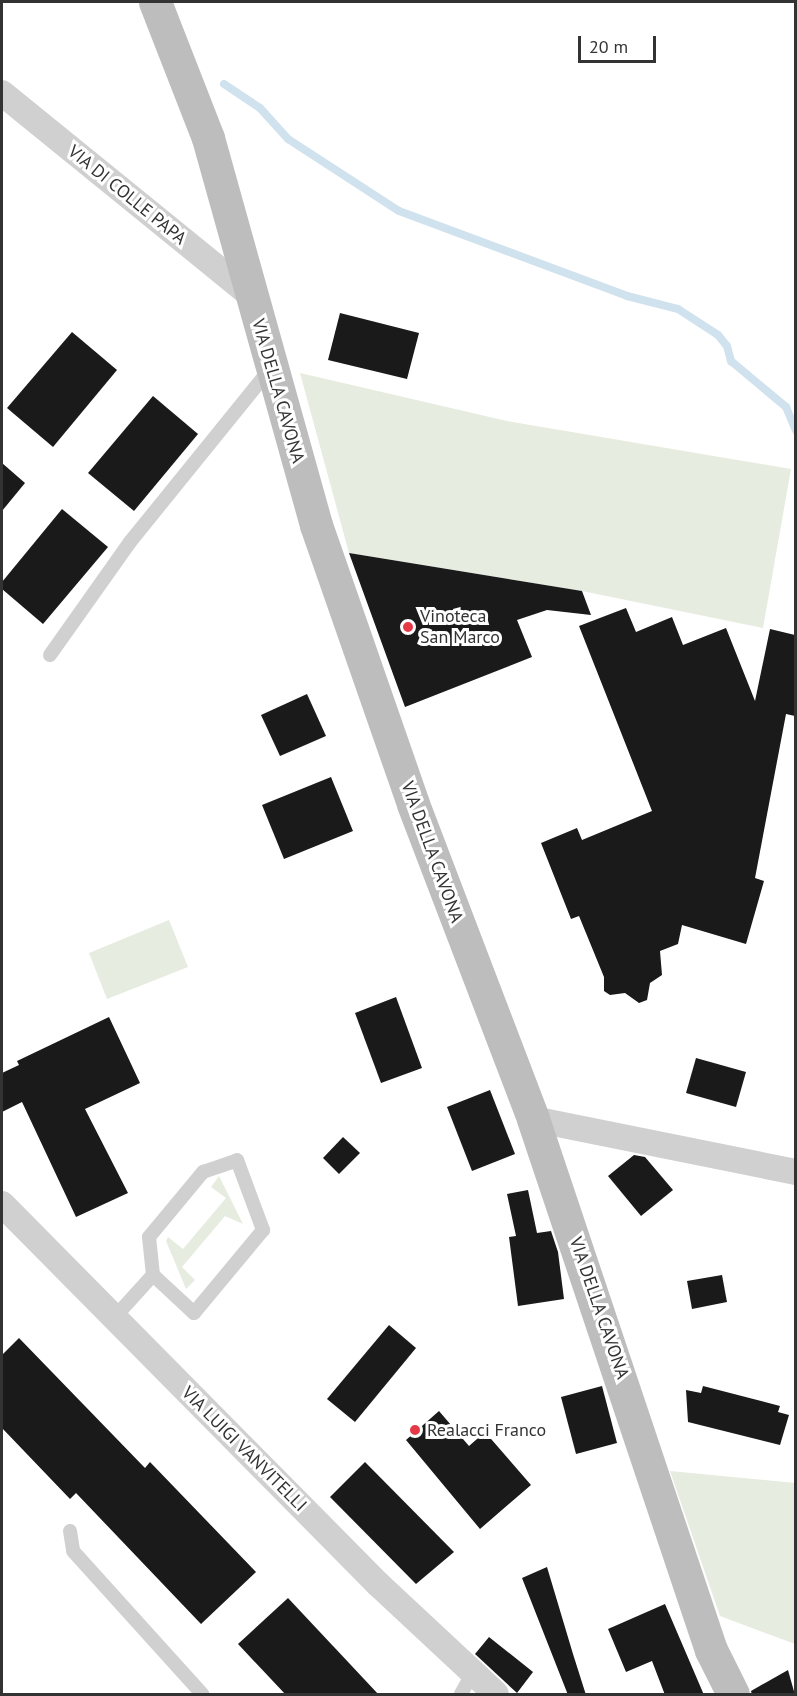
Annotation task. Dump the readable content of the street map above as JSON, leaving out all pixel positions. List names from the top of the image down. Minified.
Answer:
{"streets":{"main road":["VIA DELLA CAVONA"],"street":["VIA DI COLLE PAPA","VIA LUIGI VANVITELLI"]},"crossings":[["VIA DI COLLE PAPA","VIA DELLA CAVONA"]],"places":["Vinoteca San Marco","Realacci Franco"],"scale_bar":"20 m"}
